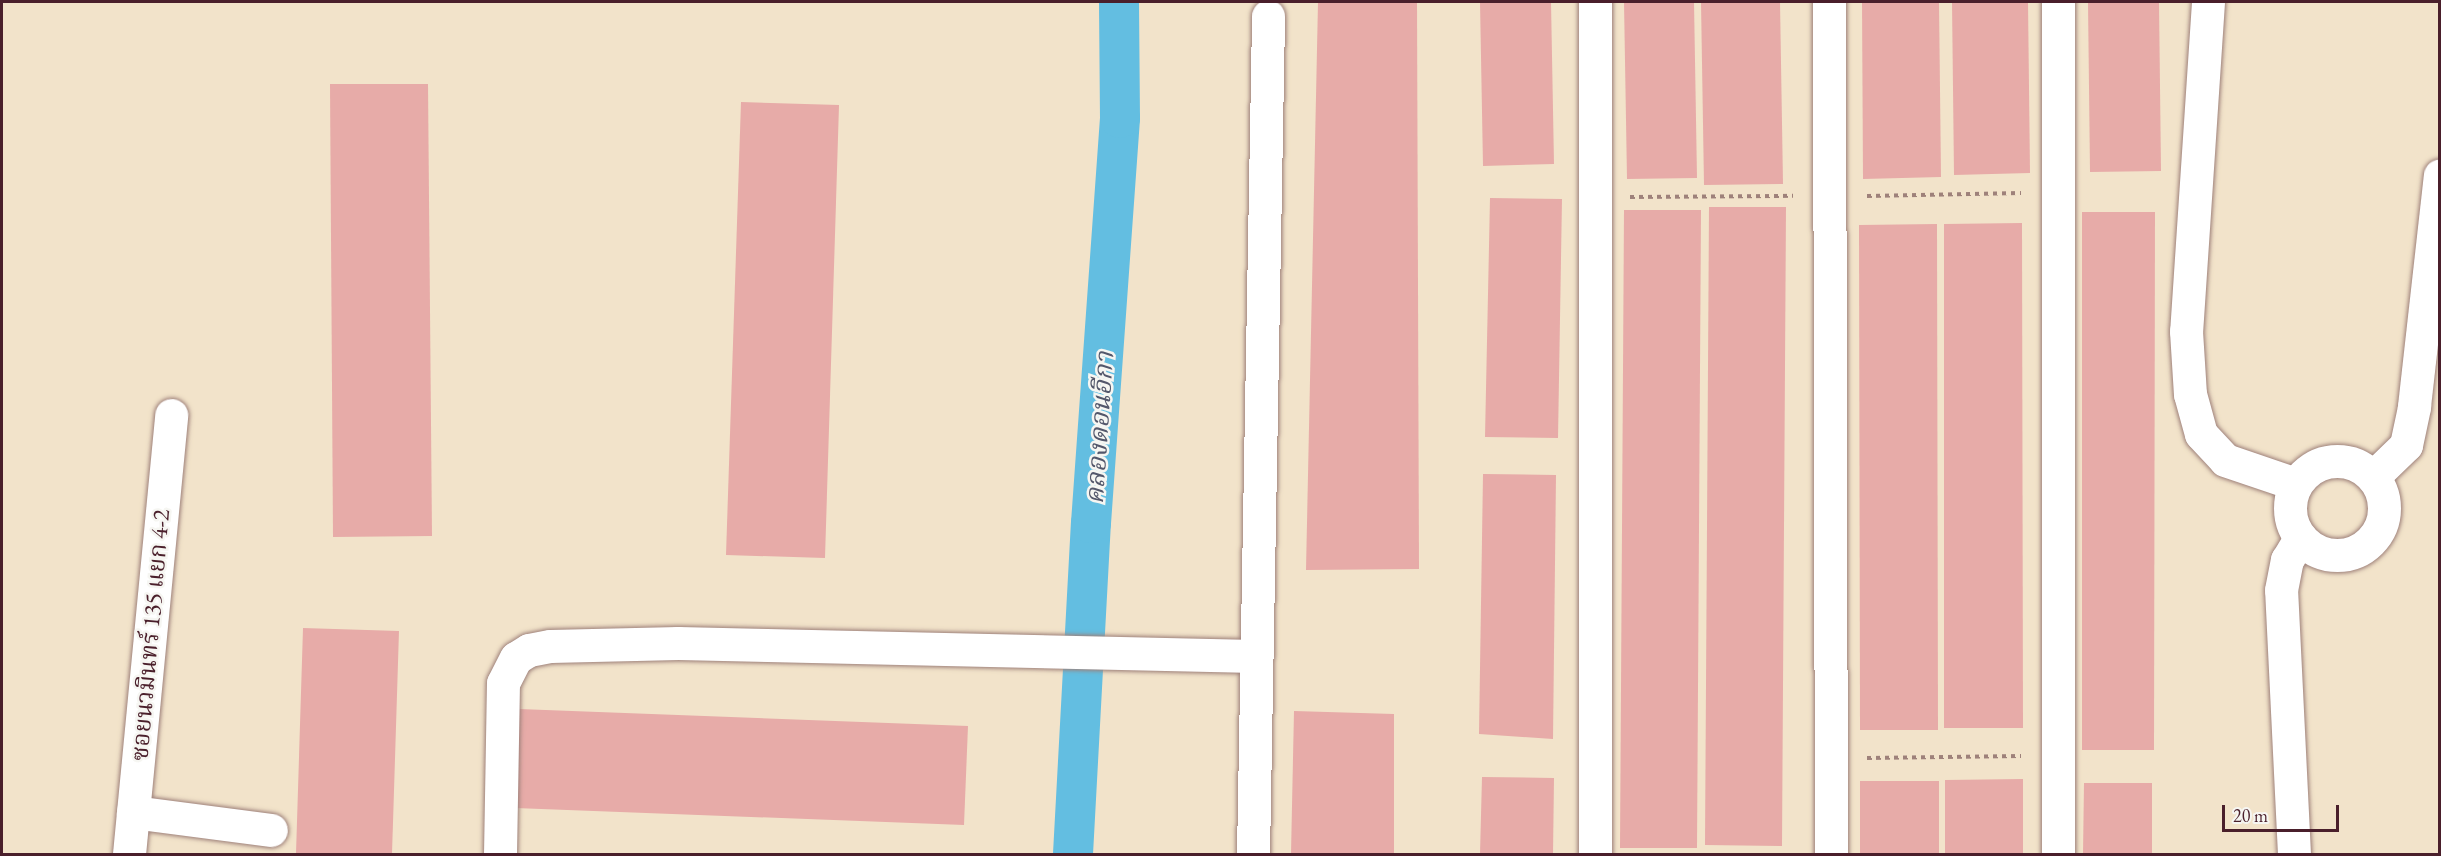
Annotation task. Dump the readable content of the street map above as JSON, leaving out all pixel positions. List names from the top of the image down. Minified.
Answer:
{"streets":{"street":["ซอยนวมินทร์ 135 แยก 4-2"]},"water":["คลองดอนอีกา"],"scale_bar":"20 m"}
